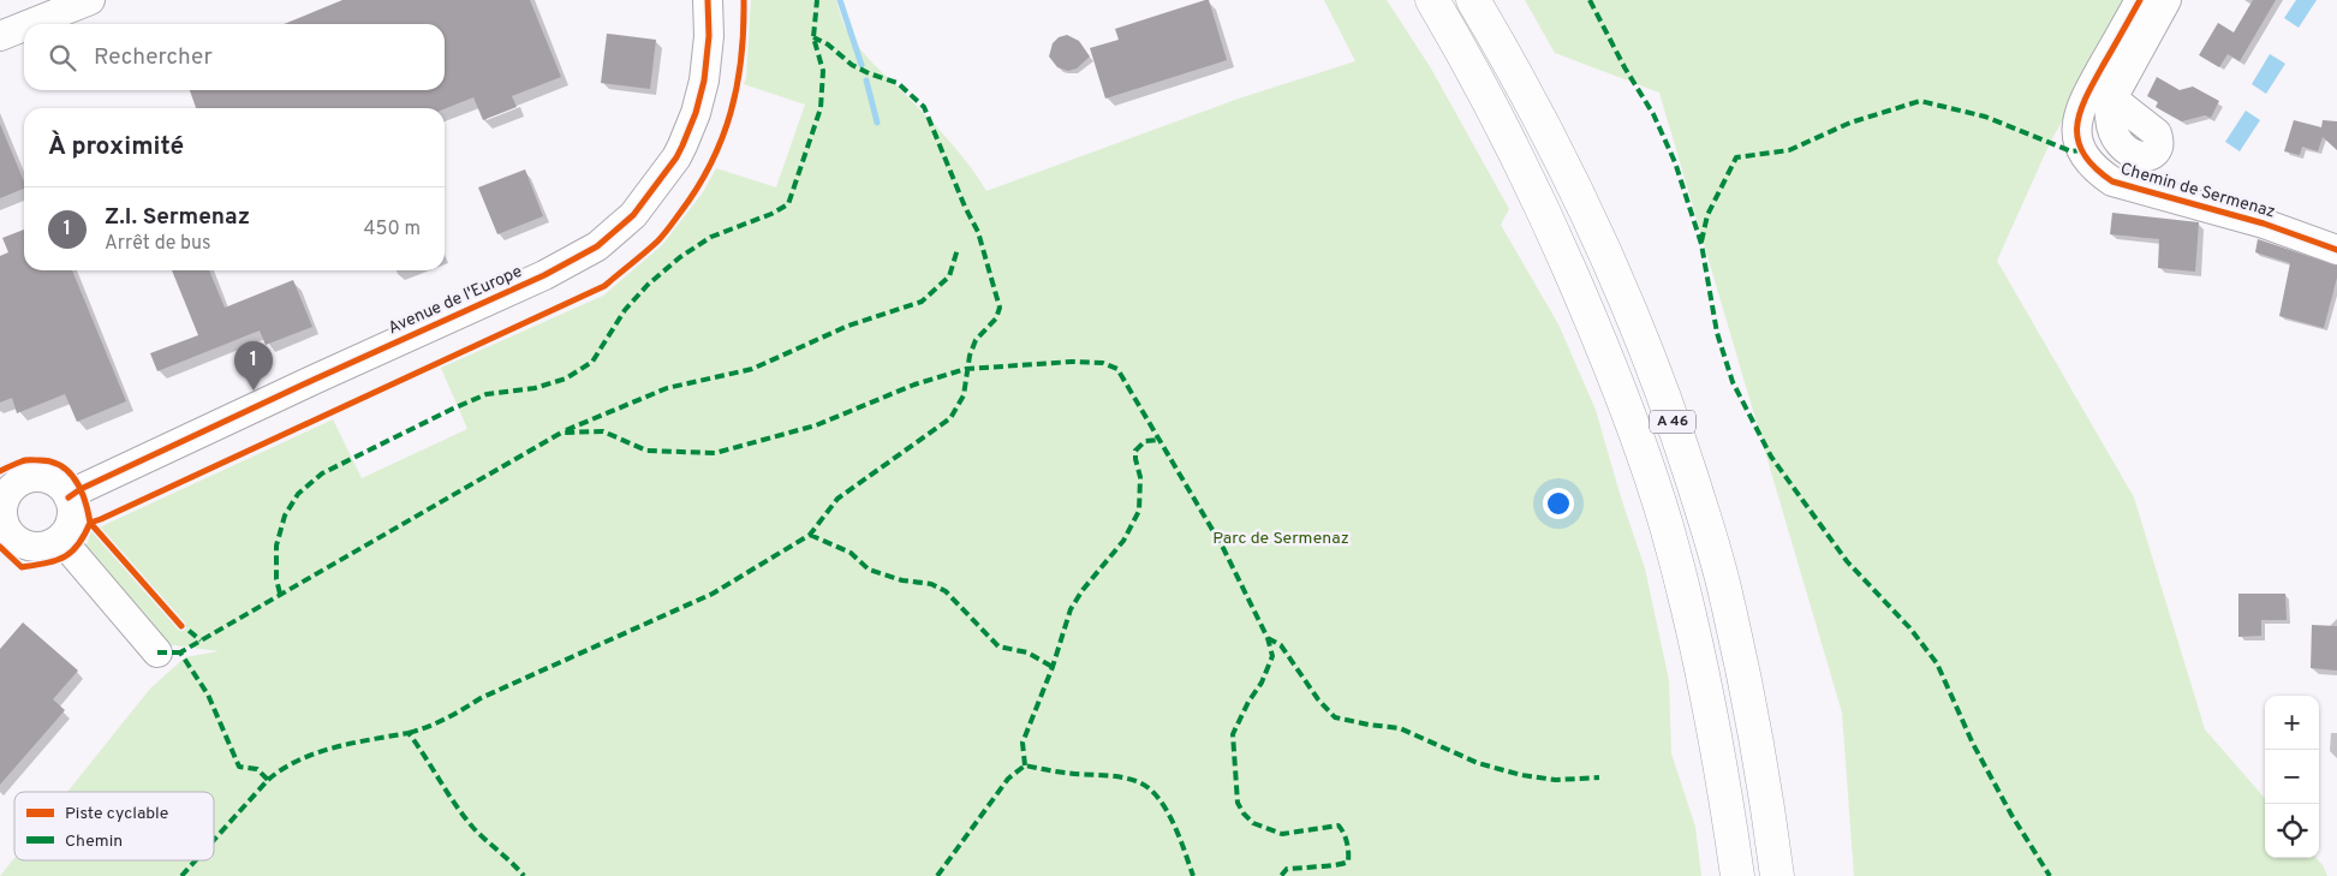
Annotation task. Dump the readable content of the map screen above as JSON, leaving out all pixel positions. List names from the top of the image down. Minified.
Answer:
{"streets":{"highway":["A 46"],"street":["Chemin de Sermenaz","Avenue de l'Europe"]},"parks":["Parc de Sermenaz"],"legend":["Piste cyclable","Chemin"],"page":{"search":"Rechercher","heading":"À proximité","list":[{"mark":"1","name":"Z.I. Sermenaz","note":"Arrêt de bus","value":"450 m"}],"pins":"1","map_buttons":["+","−"]}}
